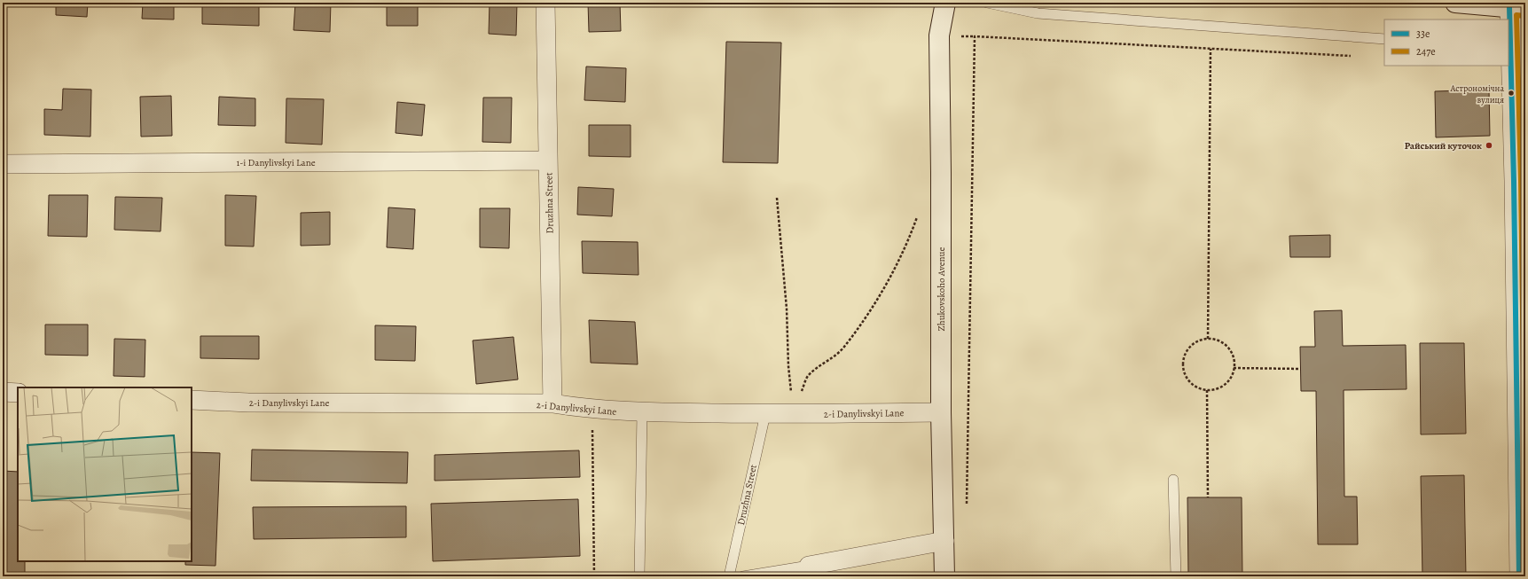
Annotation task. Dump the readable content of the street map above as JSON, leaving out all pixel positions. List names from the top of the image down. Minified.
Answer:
{"streets":{"street":["1-i Danylivskyi Lane","Druzhna Street","Zhukovskoho Avenue","2-i Danylivskyi Lane"]},"crossings":[["1-i Danylivskyi Lane","Druzhna Street"],["Druzhna Street","2-i Danylivskyi Lane"],["Zhukovskoho Avenue","2-i Danylivskyi Lane"]],"places":["Астрономічна вулиця","Райський куточок"],"lines":["transit line 33е","transit line 247е"],"legend":["33е","247е"]}
